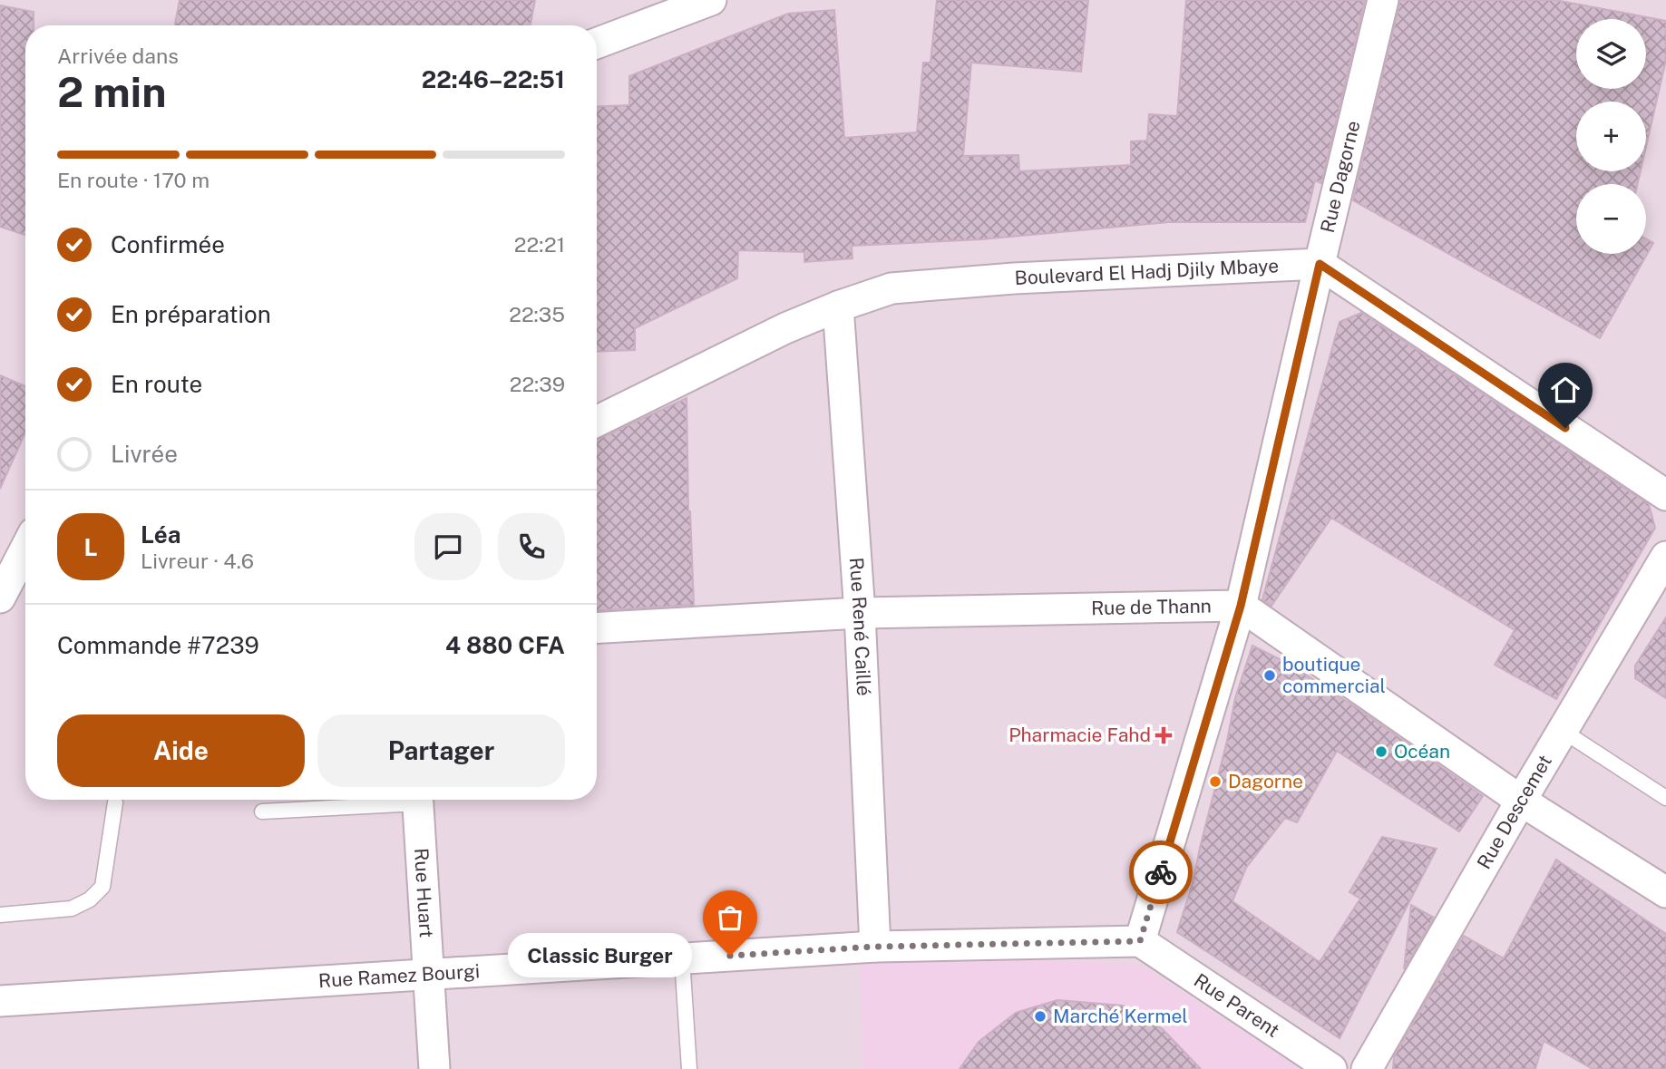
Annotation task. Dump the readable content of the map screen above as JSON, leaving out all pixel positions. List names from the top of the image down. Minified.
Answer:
{"streets":{"street":["Rue Dagorne","Boulevard El Hadj Djily Mbaye","Rue de Thann","Rue René Caillé","Rue Descemet","Rue Huart","Rue Ramez Bourgi","Rue Parent"]},"crossings":[["Rue Dagorne","Boulevard El Hadj Djily Mbaye"],["Rue Dagorne","Rue de Thann"],["Rue Dagorne","Rue Ramez Bourgi"],["Rue Dagorne","Rue Parent"],["Boulevard El Hadj Djily Mbaye","Rue René Caillé"],["Rue de Thann","Rue René Caillé"],["Rue René Caillé","Rue Ramez Bourgi"],["Rue Huart","Rue Ramez Bourgi"],["Rue Ramez Bourgi","Rue Parent"]],"places":{"other":["boutique commercial","Océan","Dagorne","Classic Burger","Marché Kermel"],"health":["Pharmacie Fahd"]},"page":{"map_buttons":["+","−"],"heading":["2 min","Arrivée dans","22:46–22:51"],"panel":["Léa","Livreur · 4.6","Commande #7239","4 880 CFA"],"bar":"En route · 170 m","list":[["Confirmée","22:21"],["En préparation","22:35"],["En route","22:39"],"Livrée"],"round":"L","buttons":["Aide","Partager"],"bubble":"Classic Burger"}}
